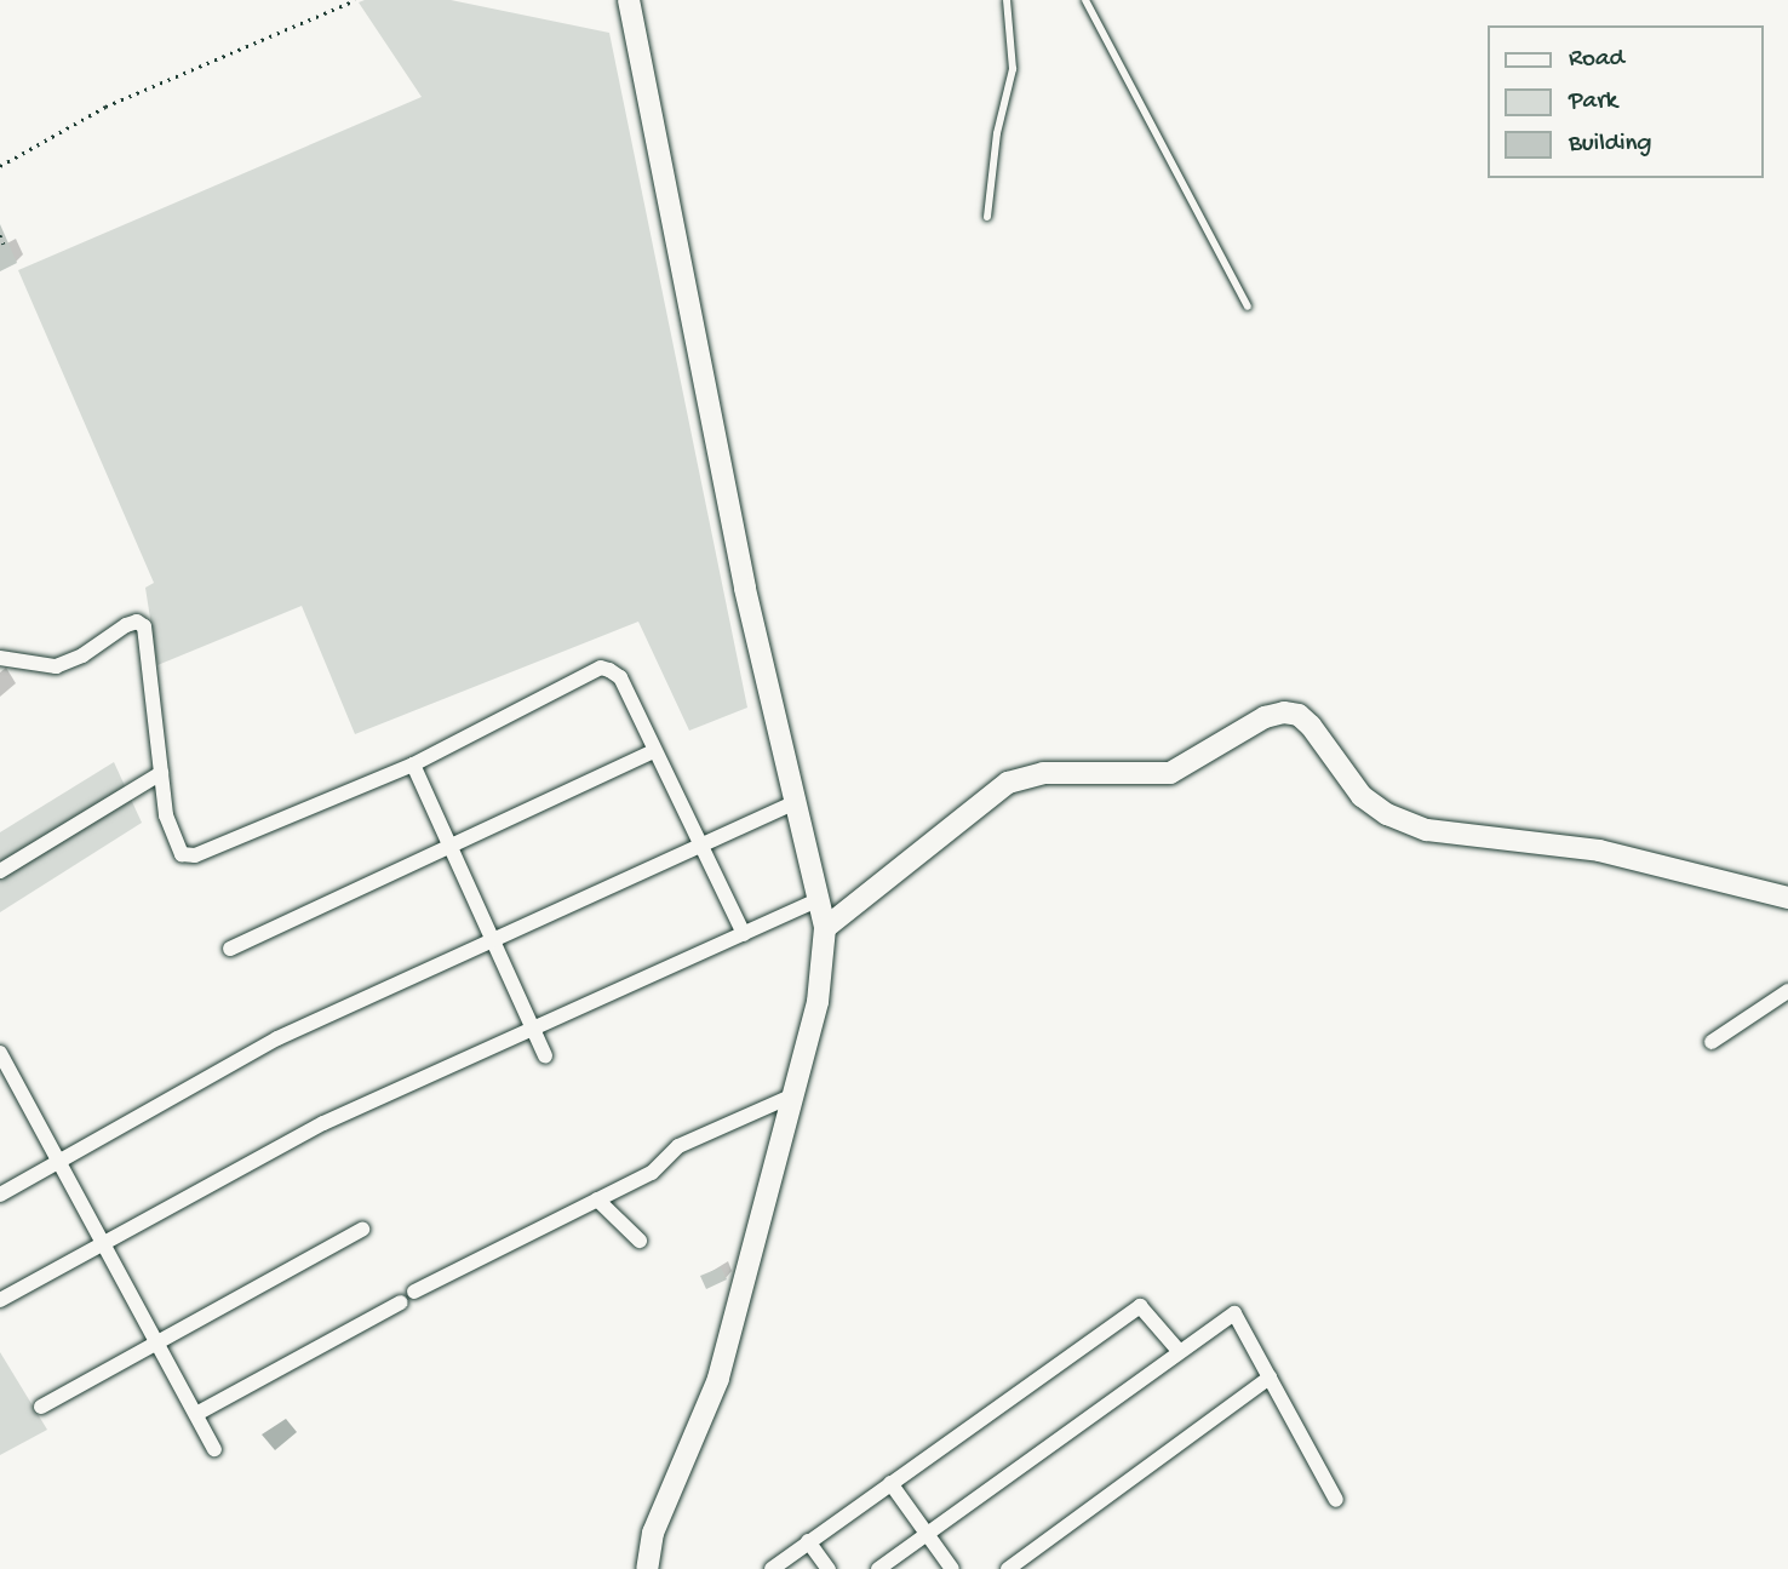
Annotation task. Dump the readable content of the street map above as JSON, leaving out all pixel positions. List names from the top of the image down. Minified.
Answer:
{"legend":["Road","Park","Building"]}
